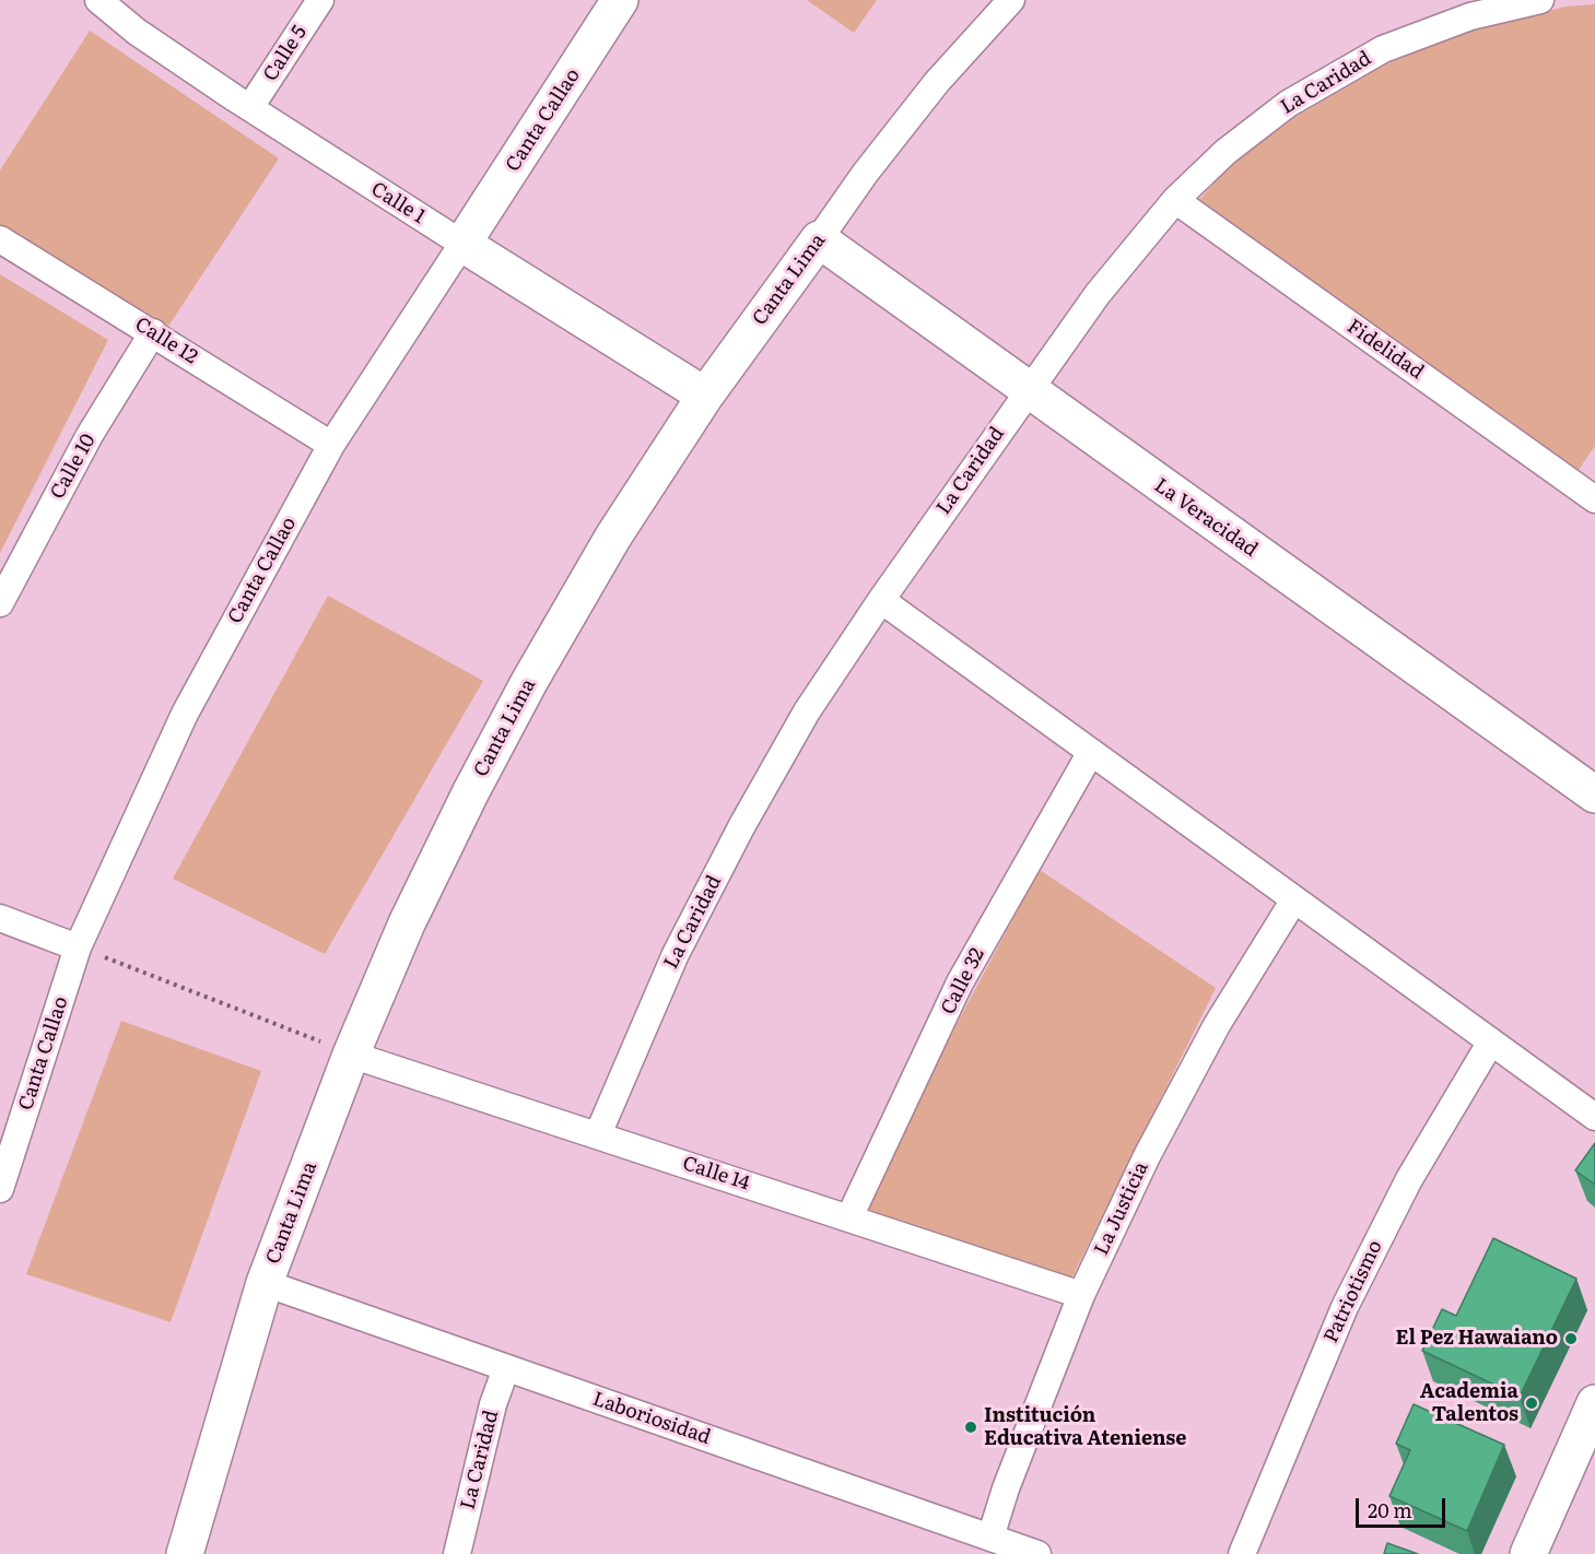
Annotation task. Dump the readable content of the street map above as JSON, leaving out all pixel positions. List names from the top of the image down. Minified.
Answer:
{"streets":{"street":["Calle 5","La Caridad","Canta Callao","Calle 1","Canta Lima","Calle 12","Fidelidad","Calle 10","La Veracidad","Calle 32","Calle 14","La Justicia","Patriotismo","Laboriosidad"]},"crossings":[["Calle 5","Calle 1"],["La Caridad","Fidelidad"],["La Caridad","La Veracidad"],["La Caridad","Calle 14"],["La Caridad","Laboriosidad"],["Canta Callao","Calle 1"],["Canta Callao","Calle 12"],["Calle 1","Canta Lima"],["Canta Lima","La Veracidad"],["Canta Lima","Calle 14"],["Canta Lima","Laboriosidad"],["Calle 12","Calle 10"],["Calle 32","Calle 14"],["Calle 14","La Justicia"],["La Justicia","Laboriosidad"]],"places":["El Pez Hawaiano","Academia Talentos","Institución Educativa Ateniense"],"scale_bar":"20 m"}
